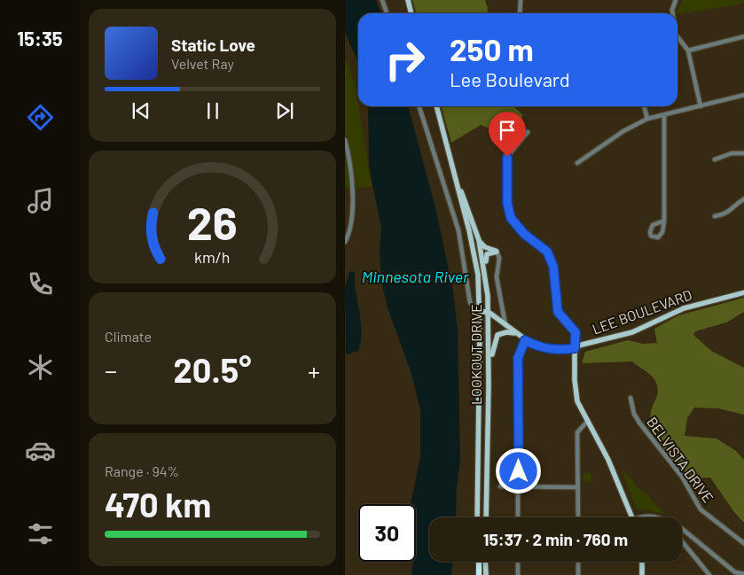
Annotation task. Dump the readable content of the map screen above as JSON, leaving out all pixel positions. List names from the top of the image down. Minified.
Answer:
{"streets":{"main road":["LEE BOULEVARD","LOOKOUT DRIVE"],"street":["BELVISTA DRIVE"]},"crossings":[["LEE BOULEVARD","LOOKOUT DRIVE"]],"water":["Minnesota River"],"page":{"tabs":"15:35","turn":["250 m","Lee Boulevard"],"song":["Static Love","Velvet Ray"],"tile":["Climate",["Range · 94%","470 km"]],"heat":["−","20.5°","+"],"limit":"30","trip":"15:37 · 2 min · 760 m","gauge":["26","km/h"]}}
